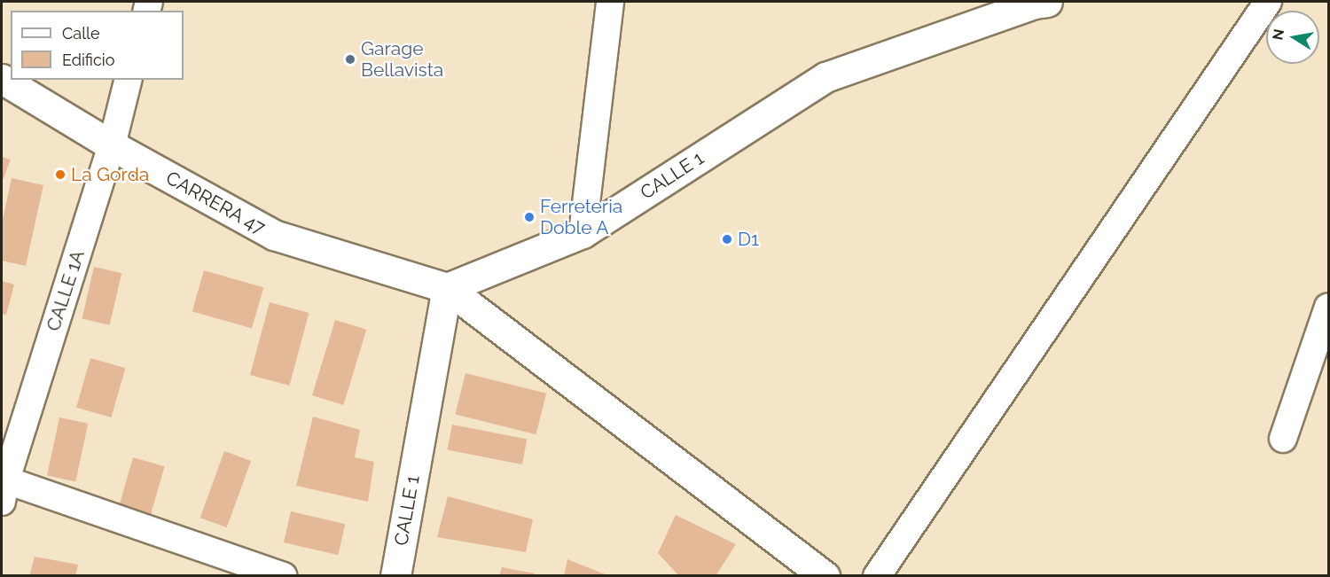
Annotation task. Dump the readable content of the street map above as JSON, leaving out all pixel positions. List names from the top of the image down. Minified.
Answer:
{"streets":{"main road":["CALLE 1","CARRERA 47"],"street":["CALLE 1A"]},"crossings":[["CALLE 1","CARRERA 47"],["CARRERA 47","CALLE 1A"]],"places":["Garage Bellavista","La Gorda","Ferreteria Doble A","D1"],"legend":["Calle","Edificio"],"north":"left"}
